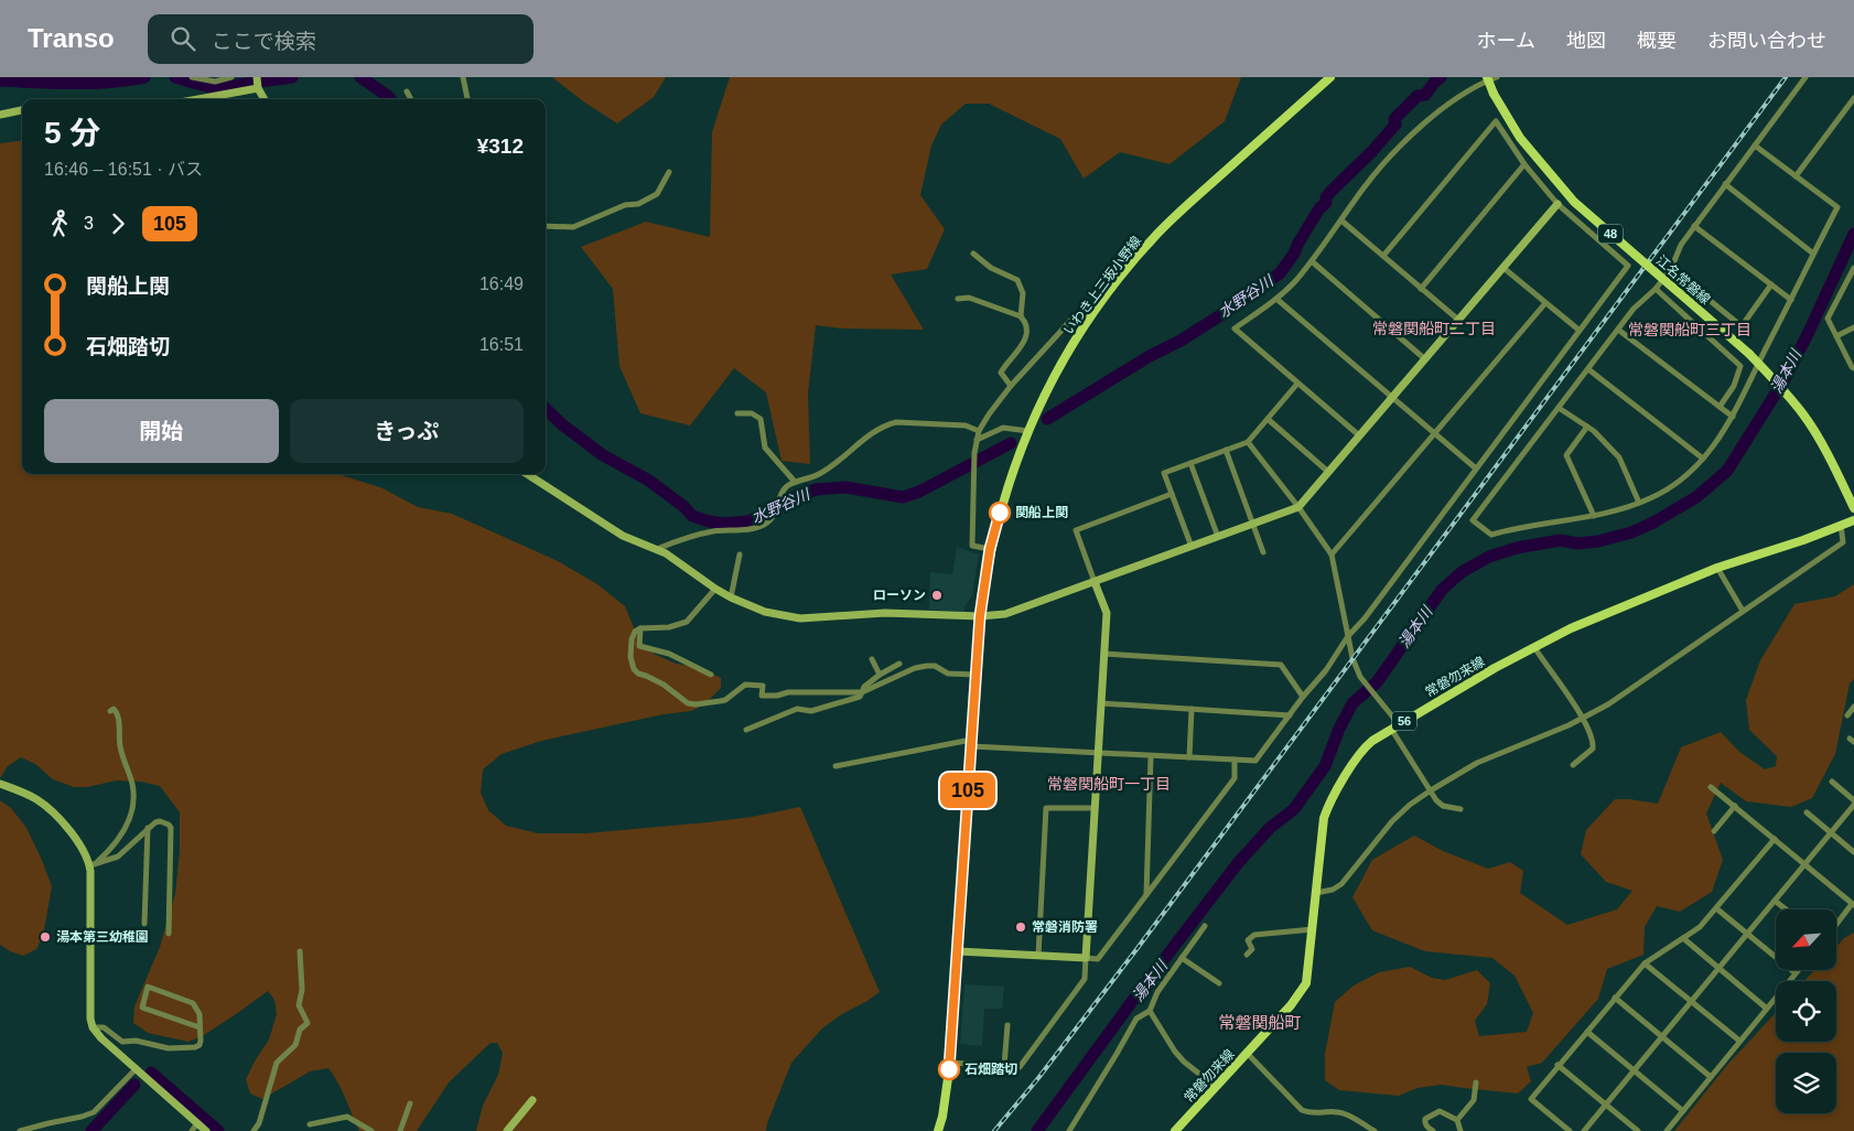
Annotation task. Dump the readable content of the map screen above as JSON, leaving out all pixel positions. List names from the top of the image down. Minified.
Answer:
{"streets":{"main road":["48","江名常磐線","いわき上三坂小野線","常磐勿来線","56"]},"districts":["常磐関船町二丁目","常磐関船町三丁目","常磐関船町一丁目","常磐関船町"],"water":["水野谷川","湯本川"],"places":["関船上関","ローソン","常磐消防署","湯本第三幼稚園","石畑踏切"],"lines":["bus line 105"],"north":"bottom left","page":{"header":"Transo","search":"ここで検索","nav":["ホーム","地図","概要","お問い合わせ"],"on_map":"105","heading":["5 分","16:46 – 16:51 · バス","¥312"],"legs":["3","105"],"list":[{"name":"関船上関","value":"16:49"},{"name":"石畑踏切","value":"16:51"}],"buttons":["開始","きっぷ"]}}
